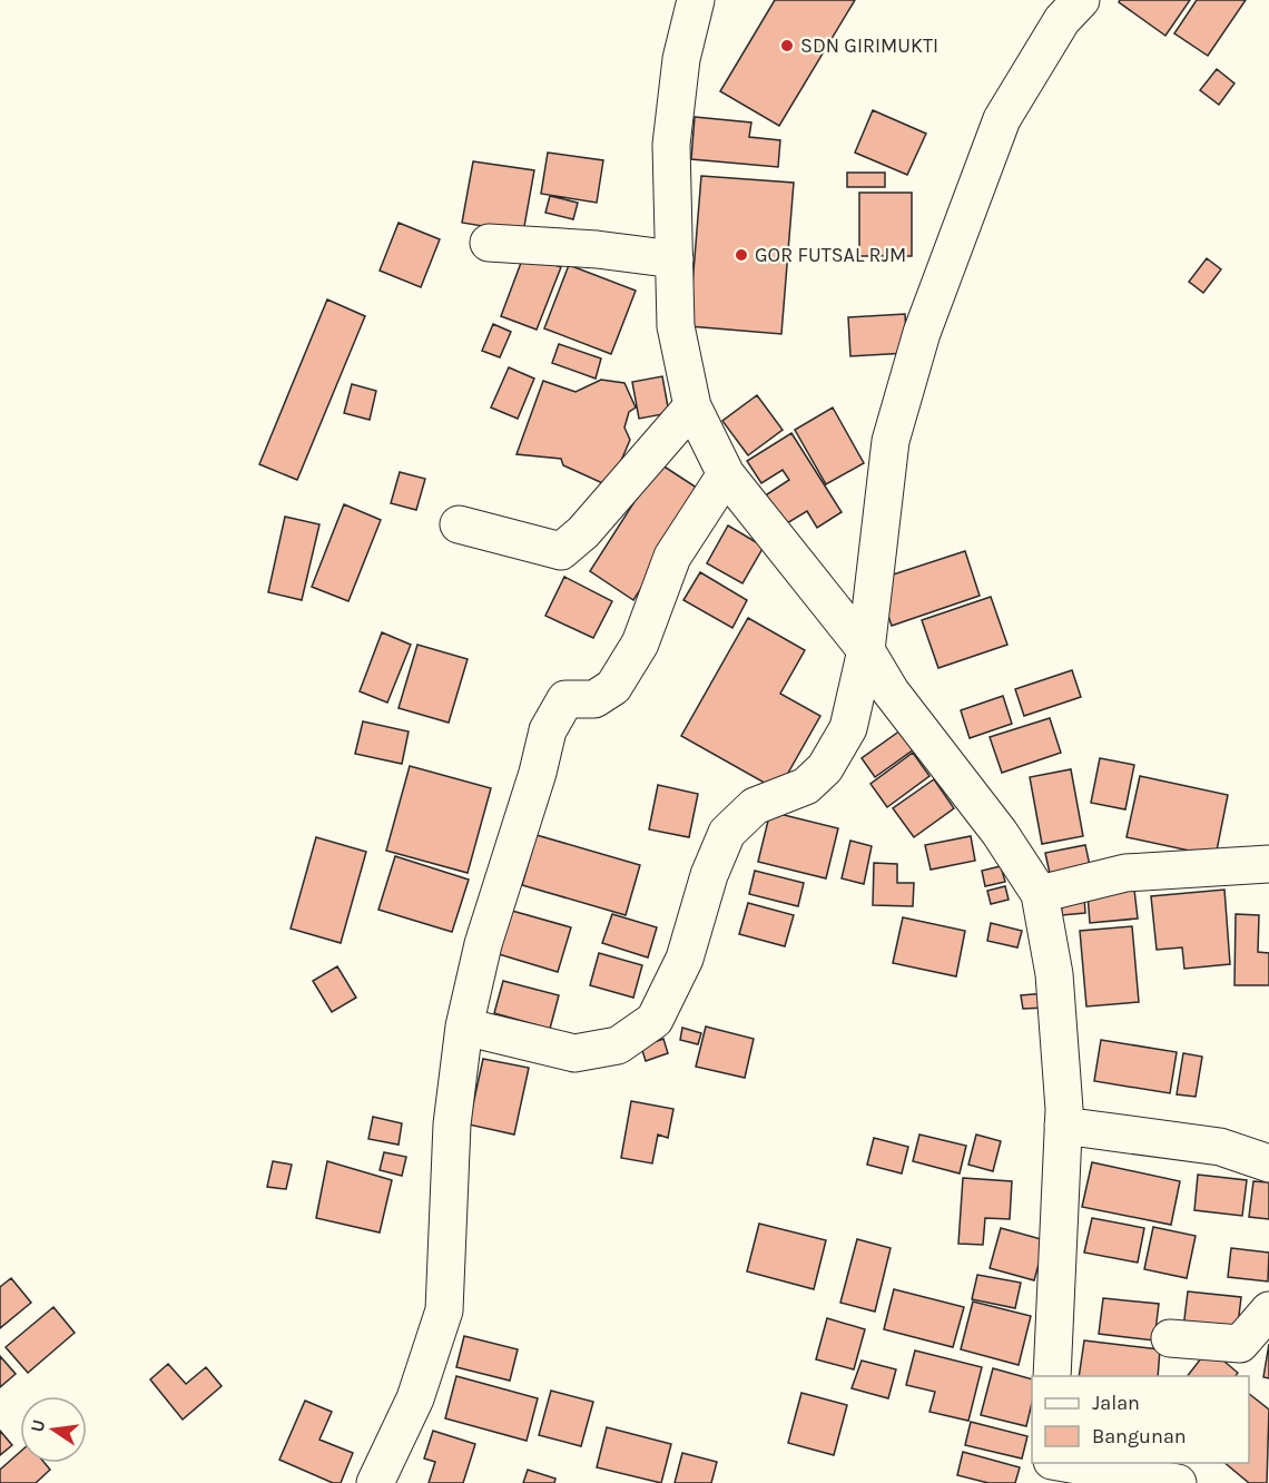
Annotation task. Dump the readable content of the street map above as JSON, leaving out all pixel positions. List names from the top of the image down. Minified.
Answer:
{"places":["SDN GIRIMUKTI","GOR FUTSAL RJM"],"legend":["Jalan","Bangunan"],"north":"left"}
